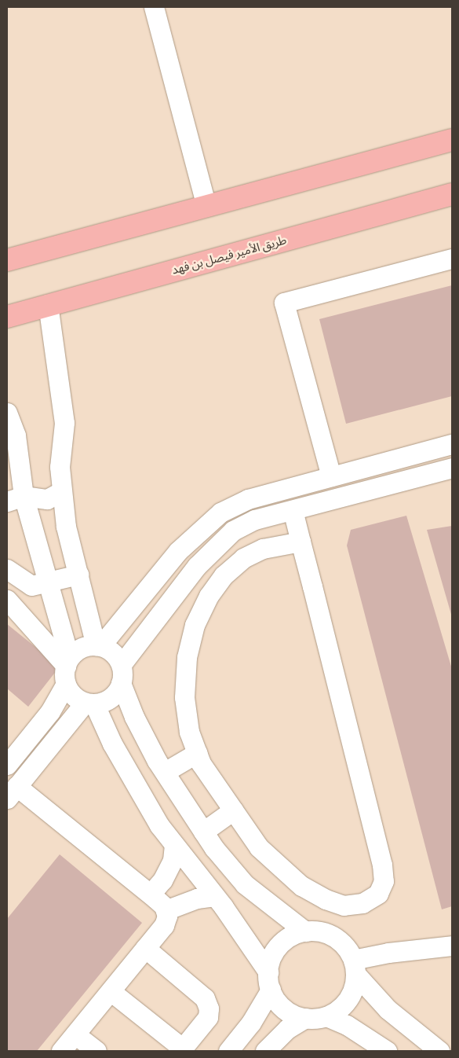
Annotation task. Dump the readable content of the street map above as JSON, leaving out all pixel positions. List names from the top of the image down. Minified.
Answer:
{"streets":{"main road":["طريق الأمير فيصل بن فهد"]}}
